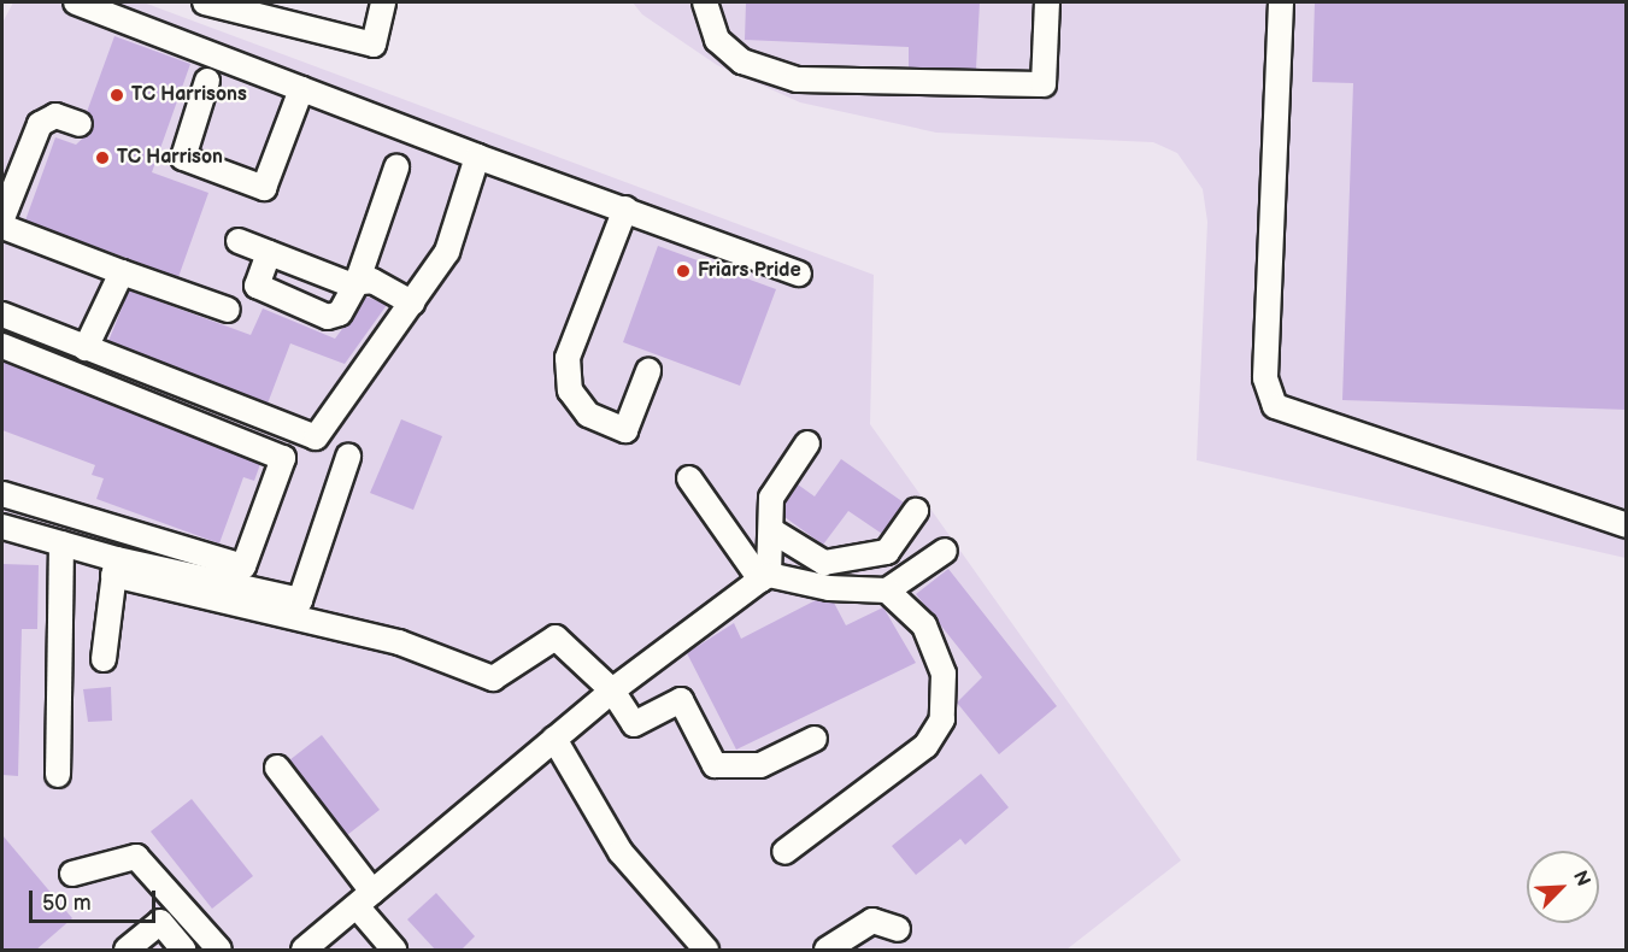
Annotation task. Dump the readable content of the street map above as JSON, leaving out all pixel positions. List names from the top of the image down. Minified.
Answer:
{"places":["TC Harrisons","TC Harrison","Friars Pride"],"scale_bar":"50 m","north":"top right"}
